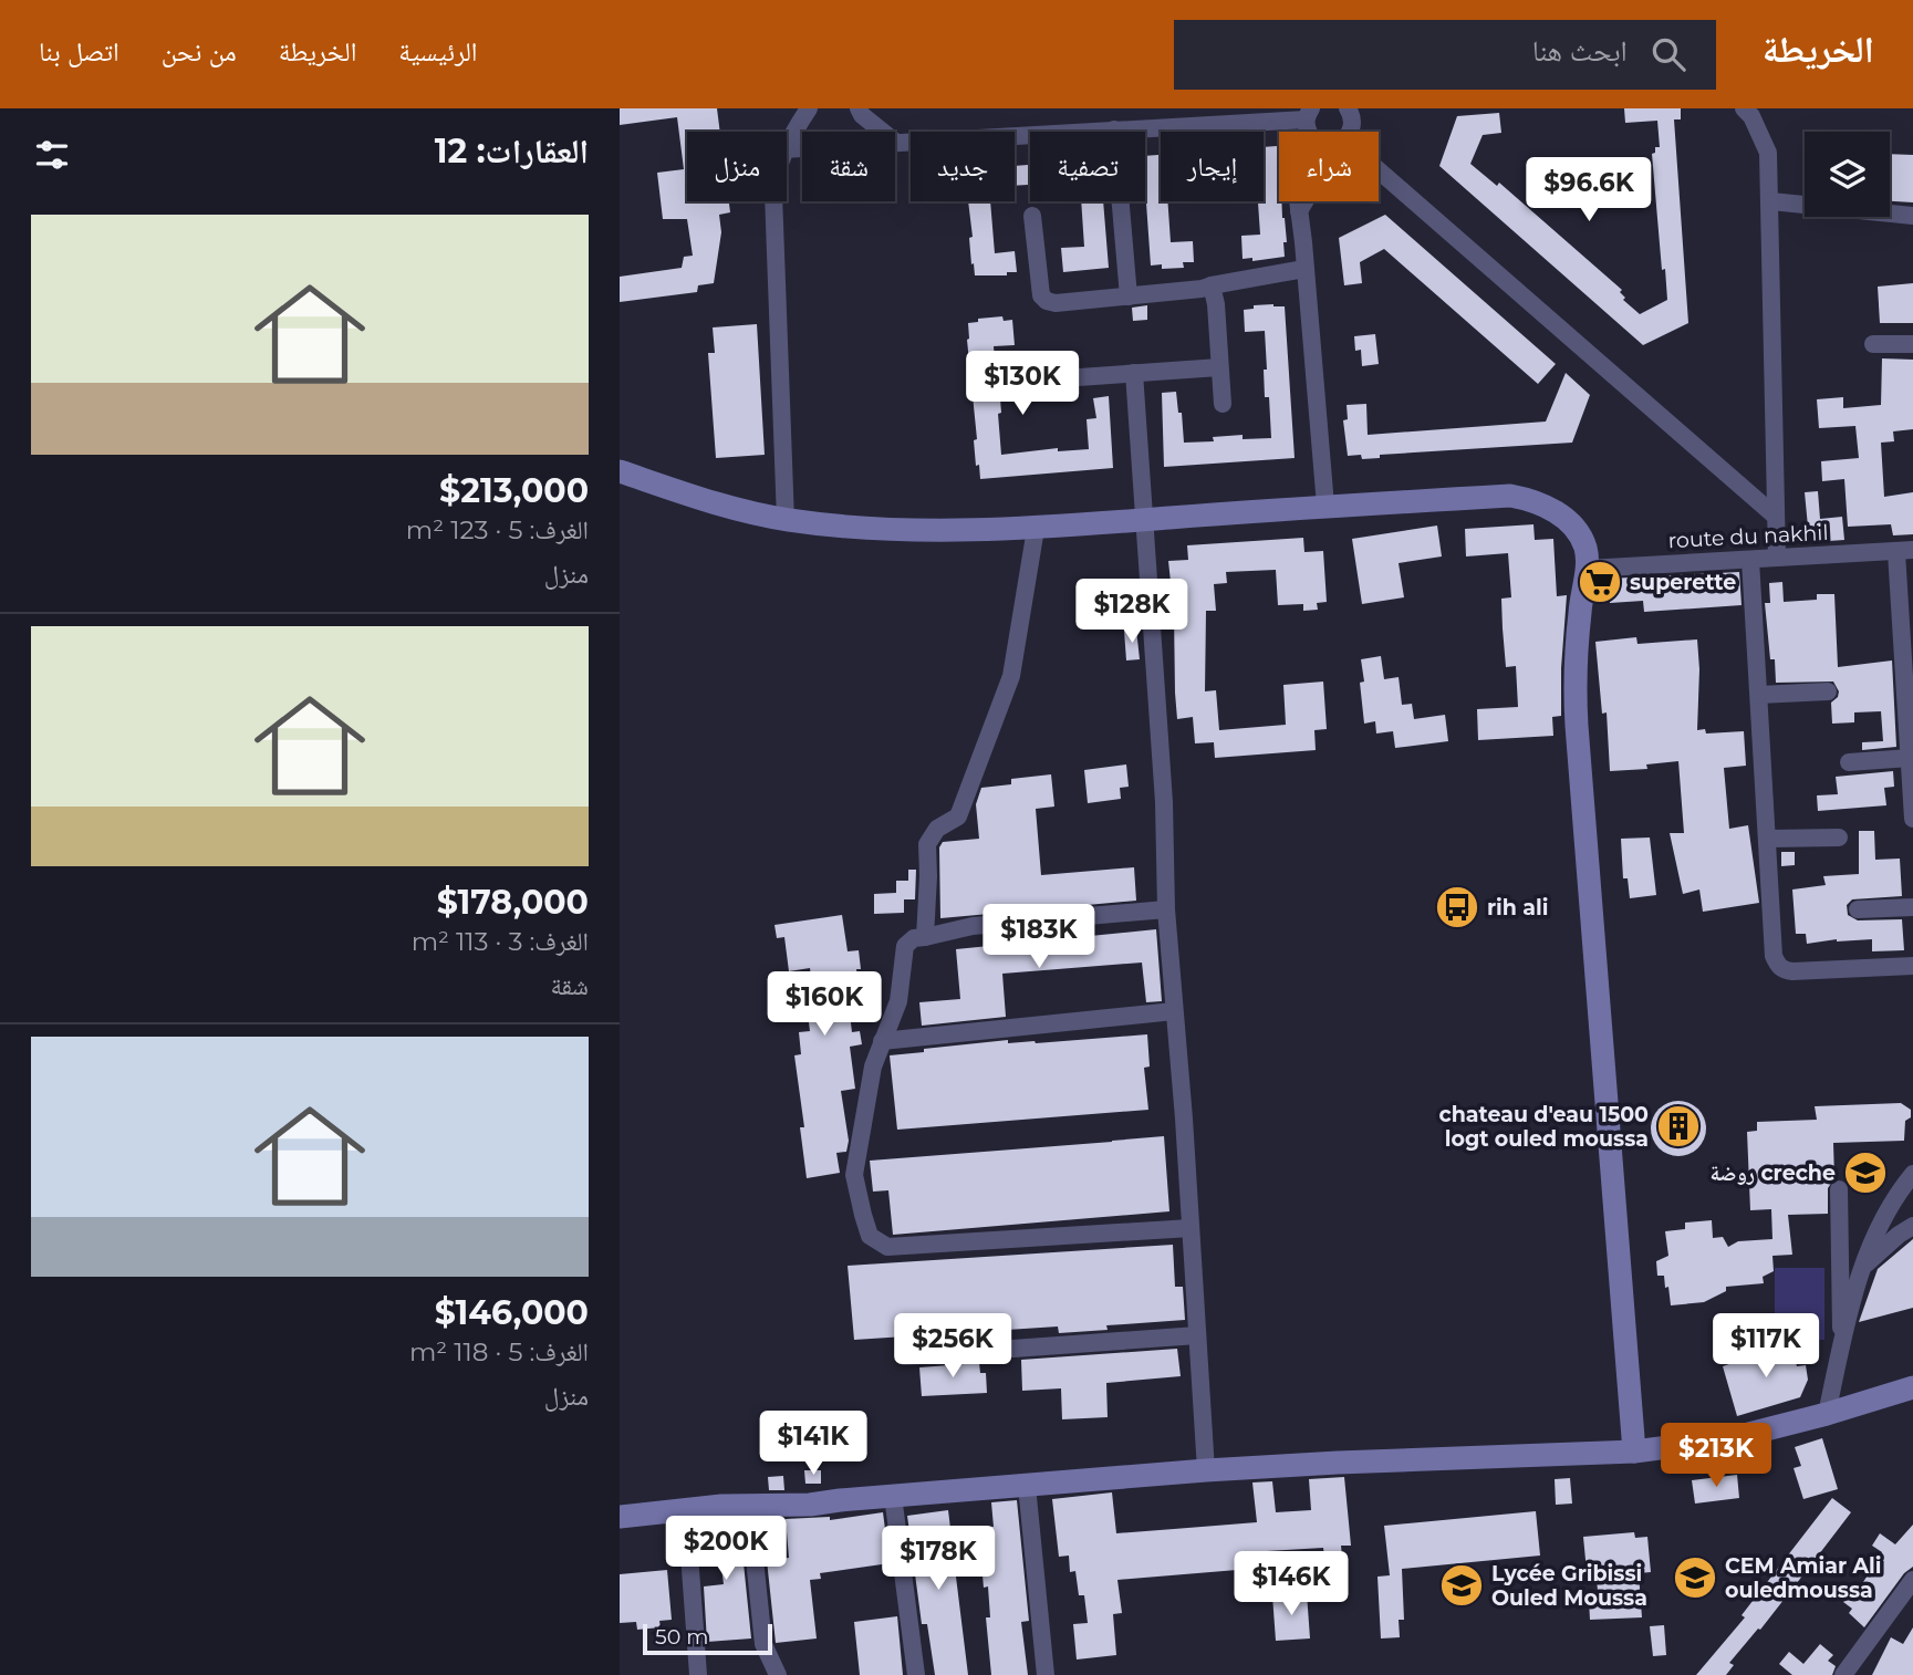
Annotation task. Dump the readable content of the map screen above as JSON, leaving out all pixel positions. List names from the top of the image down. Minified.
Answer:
{"streets":{"street":["route du nakhil"]},"places":{"supermarket":["superette"],"bus stop":["rih ali"],"building":["chateau d'eau 1500 logt ouled moussa"],"school or university":["روضة creche","CEM Amiar Ali ouledmoussa","Lycée Gribissi Ouled Moussa"]},"scale_bar":"50 m","page":{"header":"الخريطة","search":"ابحث هنا","nav":["الرئيسية","الخريطة","من نحن","اتصل بنا"],"heading":"العقارات: 12","chip":["شراء","إيجار","تصفية","جديد","شقة","منزل"],"price":["$96.6K","$130K","$128K","$183K","$160K","$256K","$117K","$141K","$213K","$200K","$178K","$146K"],"list":[{"name":"$213,000","note":"الغرف: 5 · 123 m² · منزل"},{"name":"$178,000","note":"الغرف: 3 · 113 m² · شقة"},{"name":"$146,000","note":"الغرف: 5 · 118 m² · منزل"}],"scale":"50 m"}}
